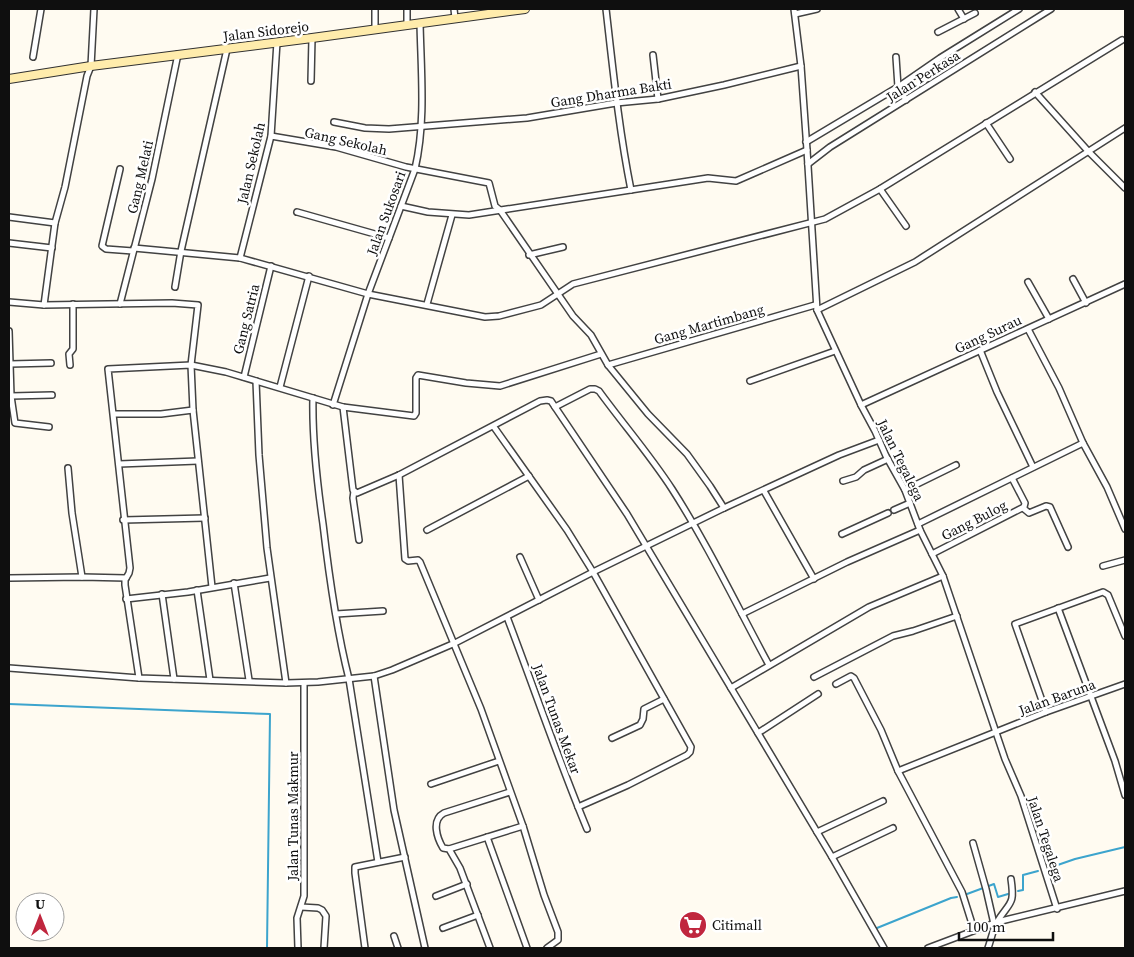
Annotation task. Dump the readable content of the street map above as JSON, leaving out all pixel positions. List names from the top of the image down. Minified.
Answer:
{"streets":{"street":["Jalan Sidorejo","Jalan Perkasa","Gang Dharma Bakti","Gang Sekolah","Jalan Sekolah","Gang Melati","Jalan Sukosari","Gang Satria","Gang Martimbang","Gang Surau","Jalan Tegalega","Gang Bulog","Jalan Baruna","Jalan Tunas Mekar","Jalan Tunas Makmur"]},"crossings":[["Jalan Sidorejo","Jalan Sekolah"],["Jalan Sidorejo","Gang Melati"],["Jalan Sidorejo","Jalan Sukosari"],["Jalan Perkasa","Jalan Tegalega"],["Gang Dharma Bakti","Jalan Sukosari"],["Gang Dharma Bakti","Jalan Tegalega"],["Gang Sekolah","Jalan Sekolah"],["Gang Sekolah","Jalan Sukosari"],["Gang Martimbang","Jalan Tegalega"],["Gang Surau","Jalan Tegalega"],["Jalan Tegalega","Gang Bulog"],["Jalan Tegalega","Jalan Baruna"]],"places":{"supermarket":["Citimall"]},"scale_bar":"100 m","north":"top"}
